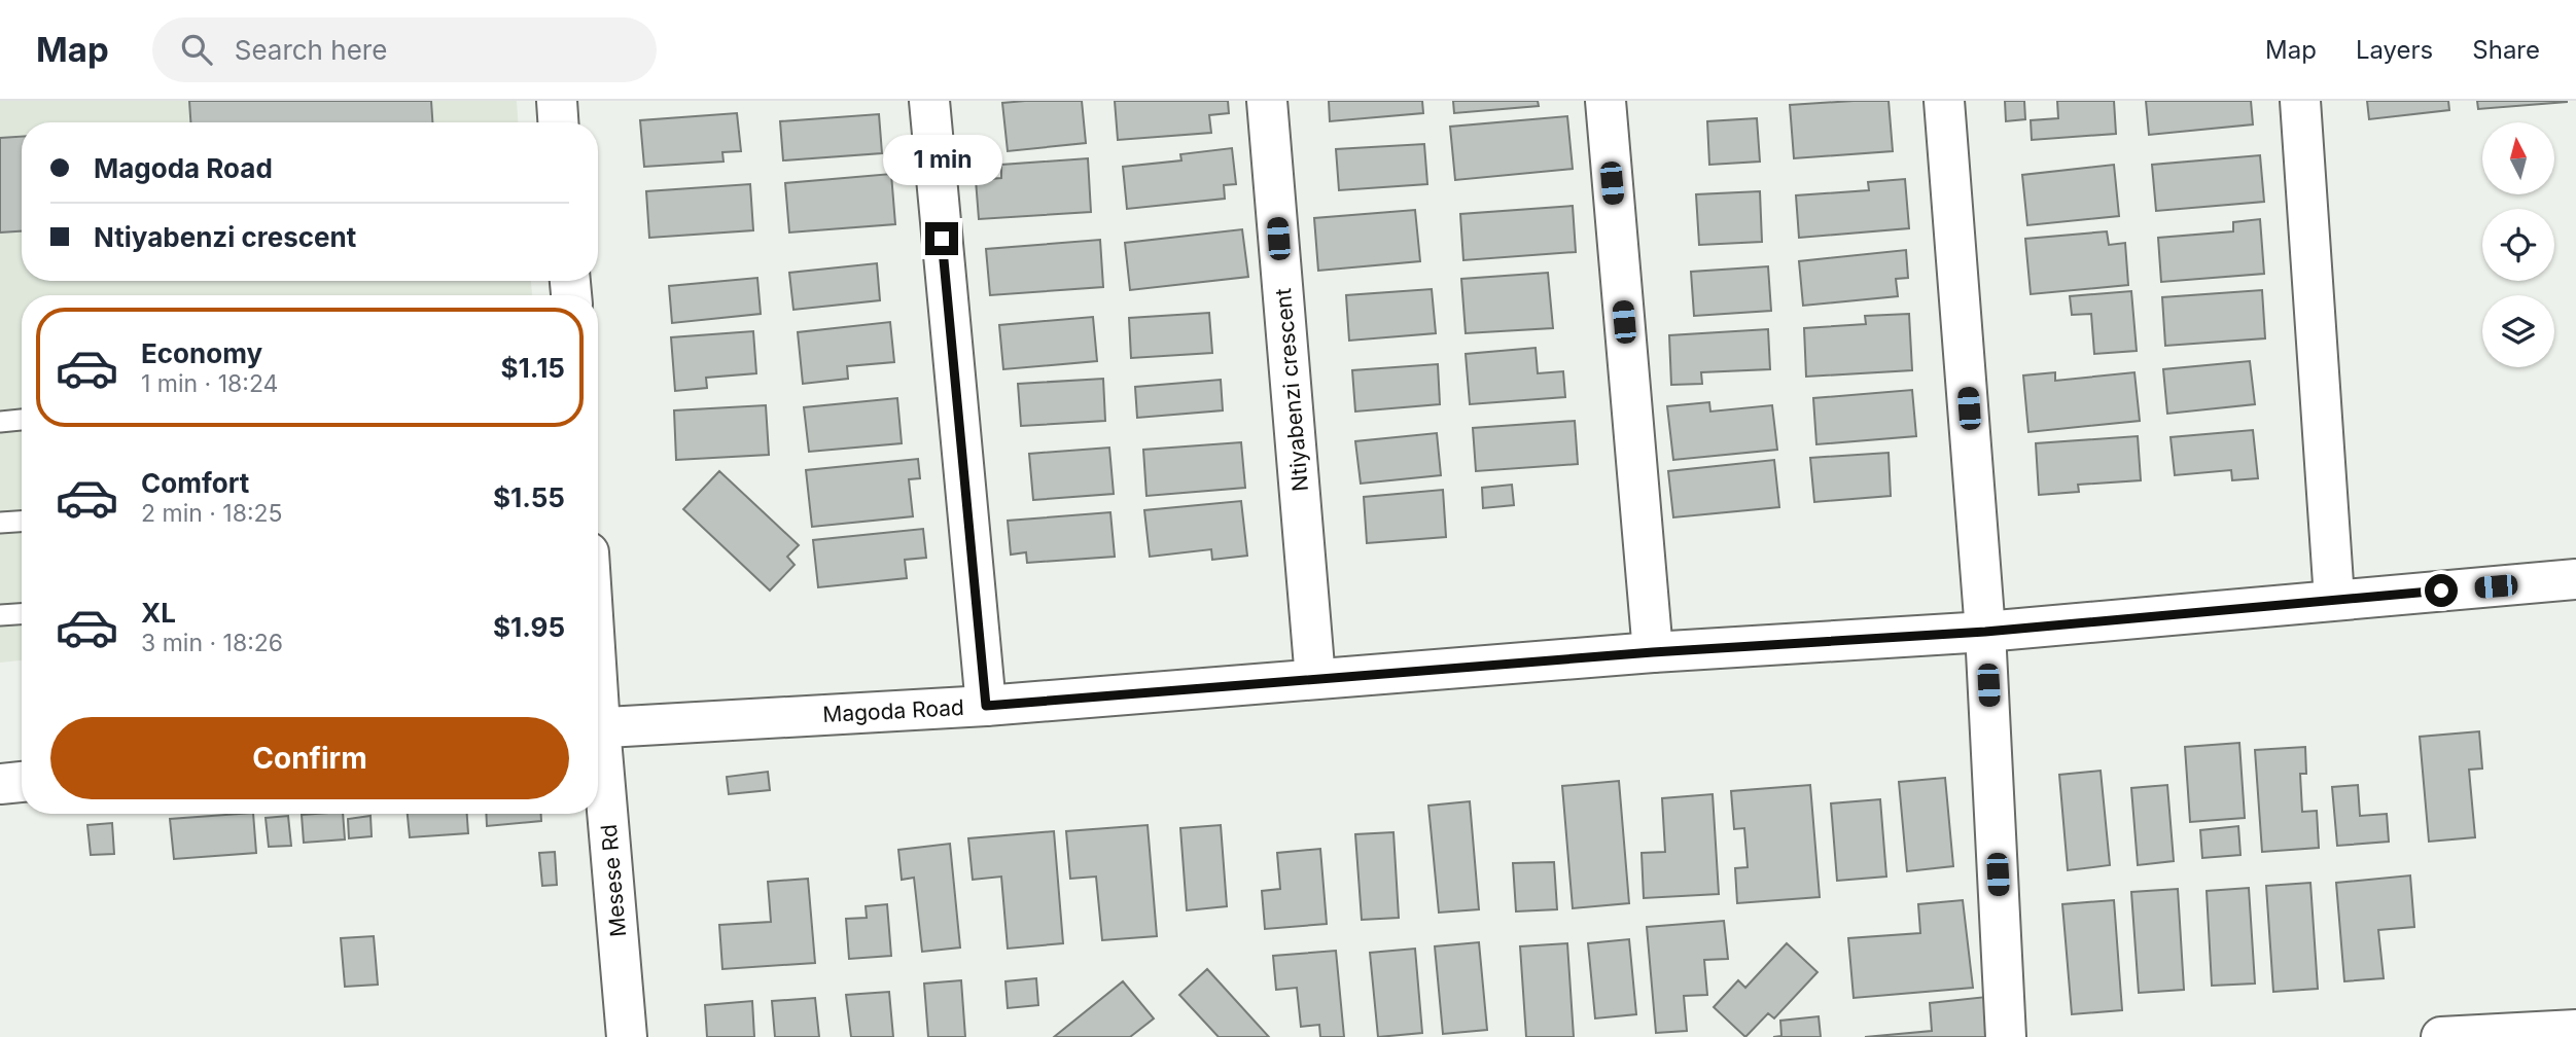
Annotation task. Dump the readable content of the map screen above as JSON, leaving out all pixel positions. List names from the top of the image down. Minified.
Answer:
{"streets":{"street":["Ntiyabenzi crescent","Magoda Road","Mesese Rd"]},"crossings":[["Ntiyabenzi crescent","Magoda Road"]],"north":"top","page":{"header":"Map","search":"Search here","nav":["Map","Layers","Share"],"banner":["Magoda Road","Ntiyabenzi crescent"],"bubble":"1 min","list":[{"name":"Economy","note":"1 min · 18:24","value":"$1.15"},{"name":"Comfort","note":"2 min · 18:25","value":"$1.55"},{"name":"XL","note":"3 min · 18:26","value":"$1.95"}],"buttons":"Confirm"}}
